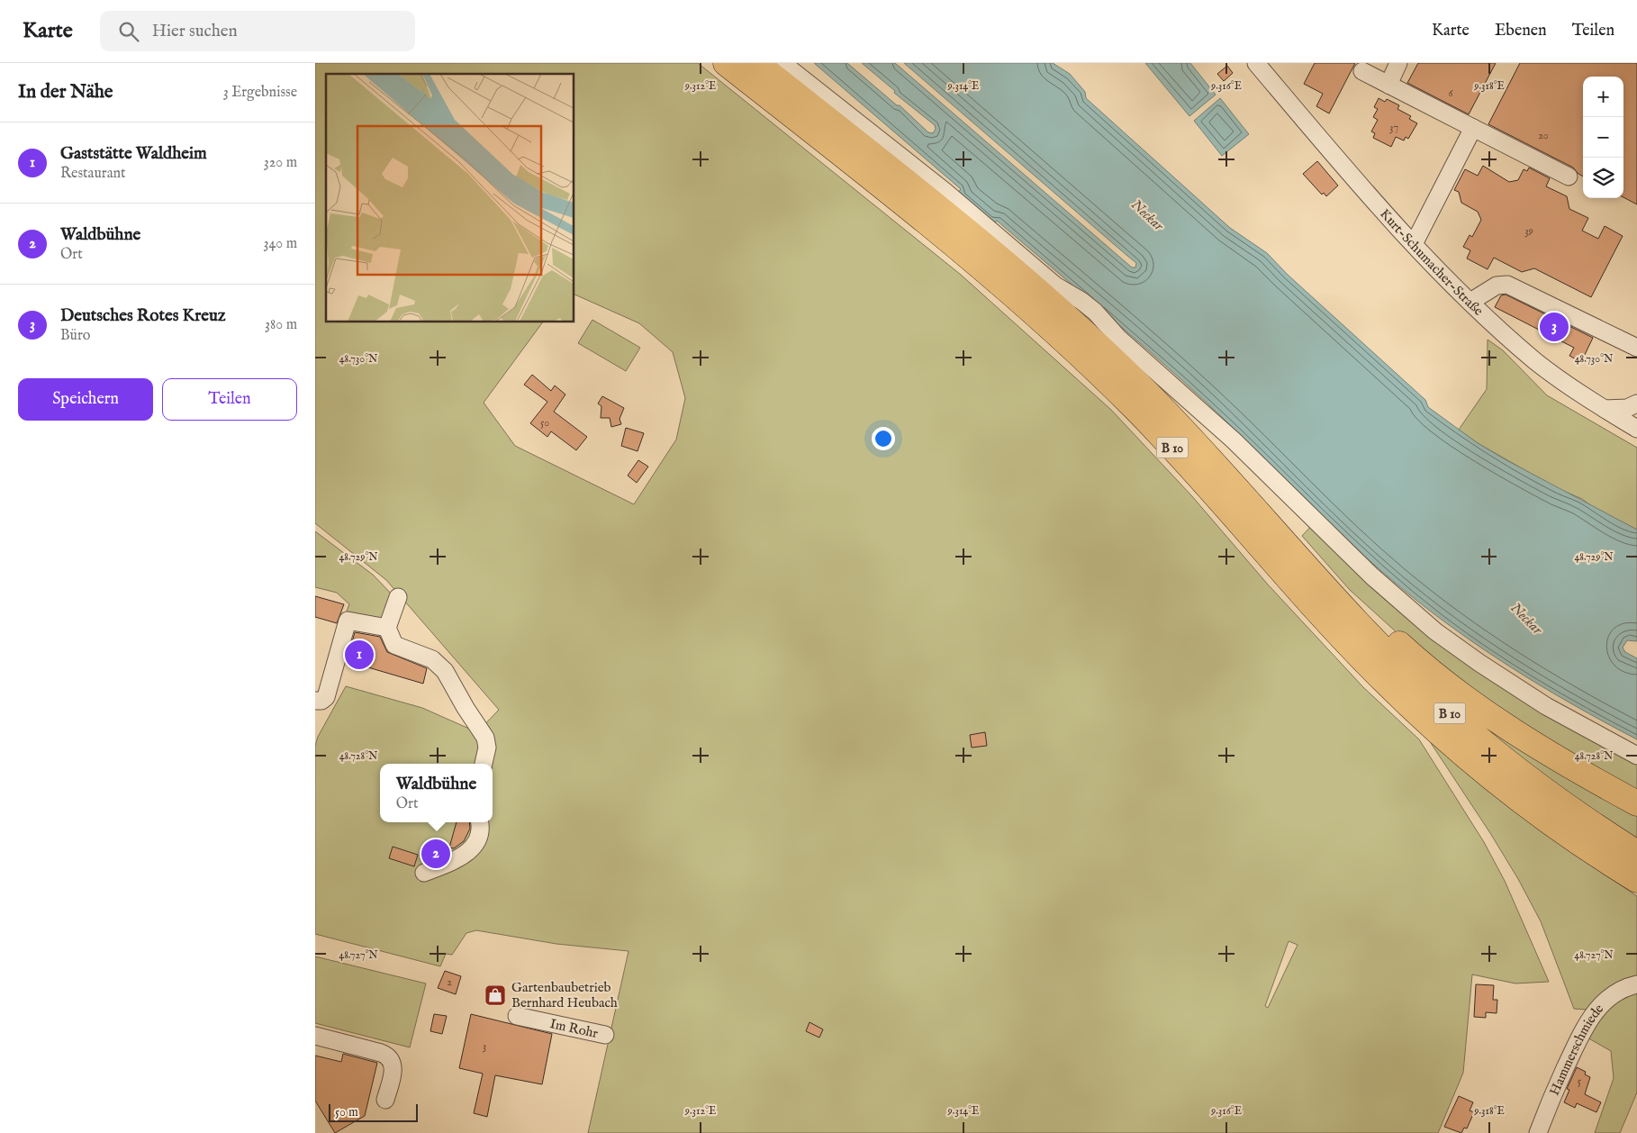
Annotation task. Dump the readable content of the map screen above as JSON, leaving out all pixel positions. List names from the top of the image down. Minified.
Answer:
{"streets":{"highway":["B 10"],"street":["Kurt-Schumacher-Straße","Im Rohr","Hammerschmiede"]},"water":["Neckar"],"places":{"shop":["Gartenbaubetrieb Bernhard Heubach"]},"house_numbers":["6","37","20","39","50","2","3","5"],"scale_bar":"50 m","page":{"header":"Karte","search":"Hier suchen","nav":["Karte","Ebenen","Teilen"],"heading":["In der Nähe","3 Ergebnisse"],"map_buttons":["+","−"],"list":[{"mark":"1","name":"Gaststätte Waldheim","note":"Restaurant","value":"320 m"},{"mark":"2","name":"Waldbühne","note":"Ort","value":"340 m"},{"mark":"3","name":"Deutsches Rotes Kreuz","note":"Büro","value":"380 m"}],"pins":["3","1","2"],"buttons":["Speichern","Teilen"],"popup":["Waldbühne","Ort"],"scale":"50 m"},"coordinates":["9.312°E","9.314°E","9.316°E","9.318°E","48.730°N","48.729°N","48.728°N","48.727°N"]}
